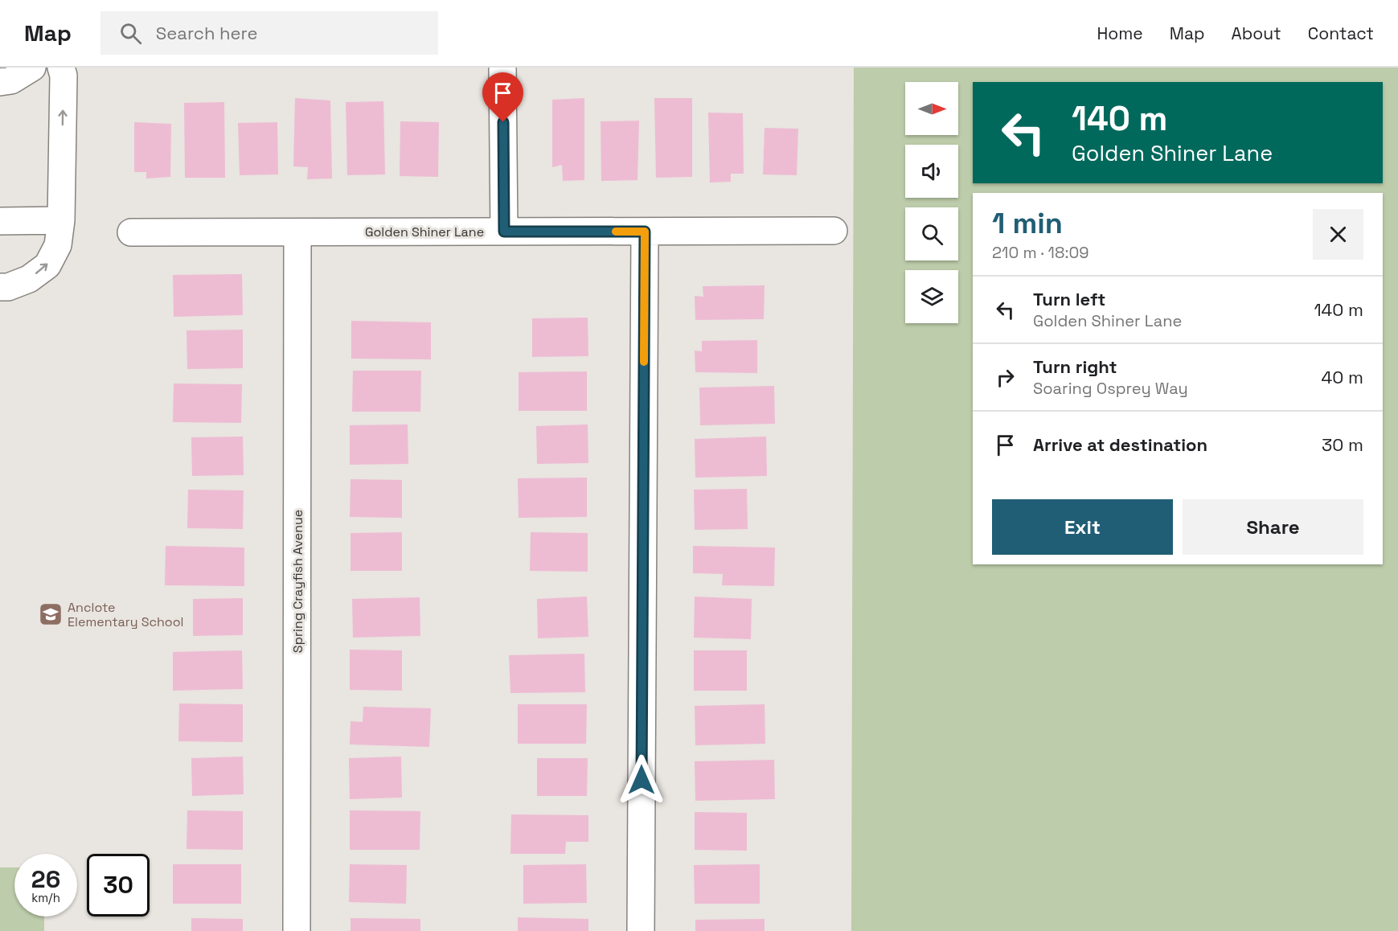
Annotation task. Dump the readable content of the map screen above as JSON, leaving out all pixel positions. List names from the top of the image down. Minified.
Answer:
{"streets":{"street":["Golden Shiner Lane","Spring Crayfish Avenue"]},"crossings":[["Golden Shiner Lane","Spring Crayfish Avenue"]],"places":{"school or university":["Anclote Elementary School"]},"north":"right","page":{"header":"Map","search":"Search here","nav":["Home","Map","About","Contact"],"turn":["140 m","Golden Shiner Lane"],"heading":["1 min","210 m · 18:09"],"list":[{"name":"Turn left","note":"Golden Shiner Lane","value":"140 m"},{"name":"Turn right","note":"Soaring Osprey Way","value":"40 m"},{"name":"Arrive at destination","value":"30 m"}],"buttons":["Exit","Share"],"speed":"26 km/h","limit":"30"}}
